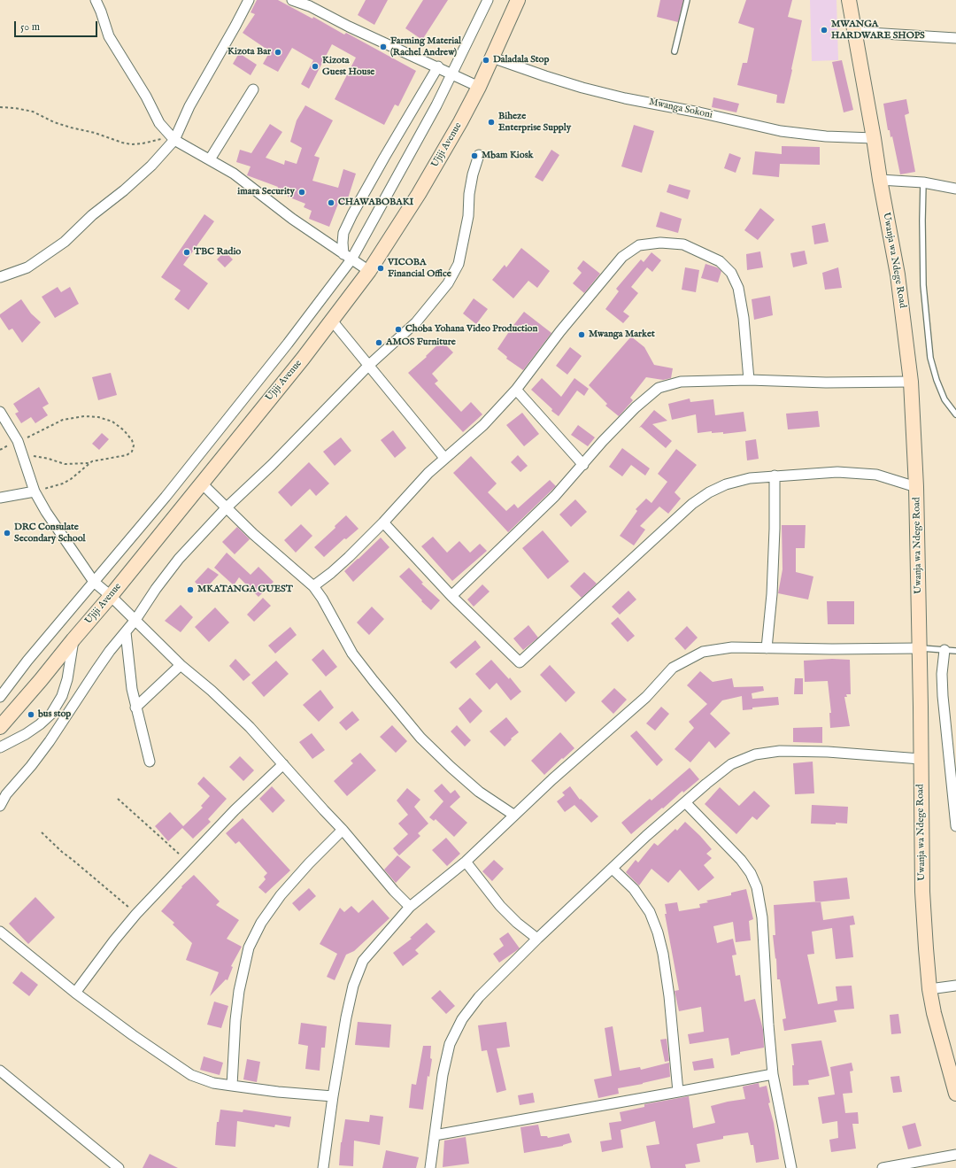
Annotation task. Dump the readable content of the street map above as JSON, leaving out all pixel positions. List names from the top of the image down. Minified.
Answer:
{"streets":{"main road":["Ujiji Avenue","Uwanja wa Ndege Road"],"street":["Mwanga Sokoni"]},"crossings":[["Mwanga Sokoni","Ujiji Avenue"],["Mwanga Sokoni","Uwanja wa Ndege Road"]],"places":["MWANGA HARDWARE SHOPS","Farming Material (Rachel Andrew)","Kizota Bar","Daladala Stop","Kizota Guest House","Biheze Enterprise Supply","Mbam Kiosk","imara Security","CHAWABOBAKI","TBC Radio","VICOBA Financial Office","Choba Yohana Video Production","Mwanga Market","AMOS Furniture","DRC Consulate Secondary School","MKATANGA GUEST","bus stop"],"scale_bar":"50 m"}
